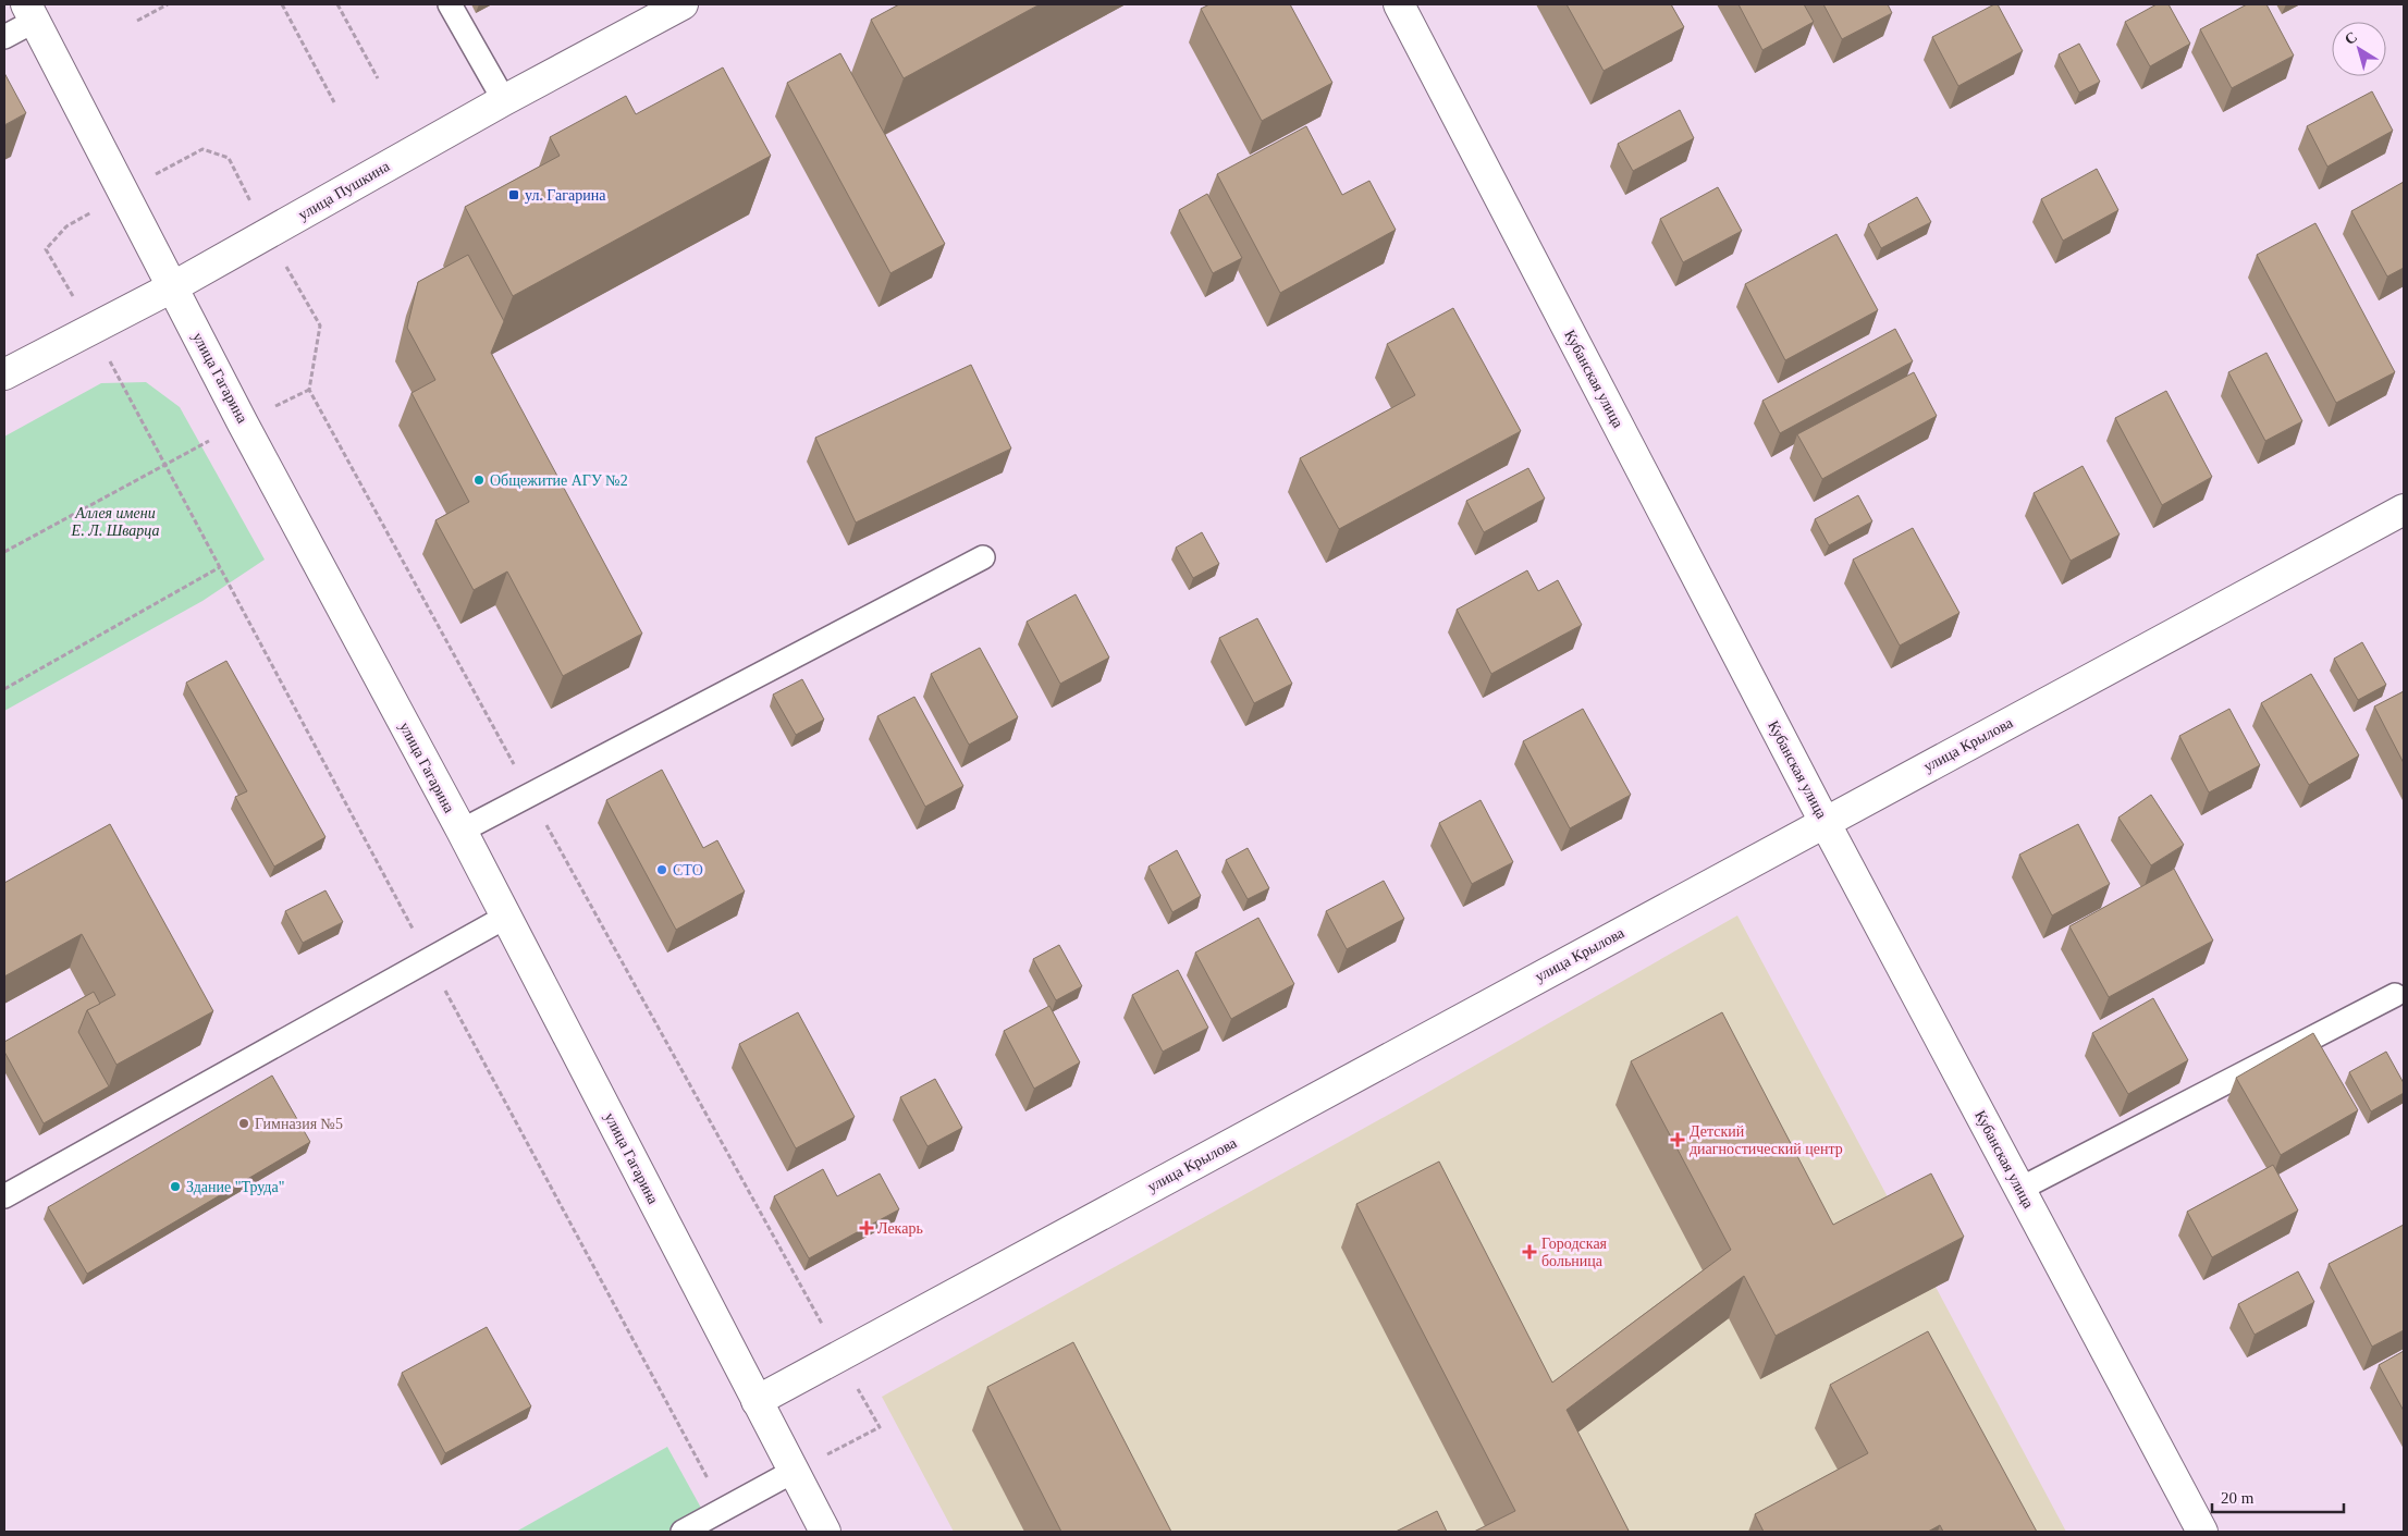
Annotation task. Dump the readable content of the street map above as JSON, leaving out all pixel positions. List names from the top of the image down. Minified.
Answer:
{"streets":{"street":["улица Пушкина","улица Гагарина","Кубанская улица","улица Крылова"]},"crossings":[["улица Пушкина","улица Гагарина"],["улица Гагарина","улица Крылова"],["Кубанская улица","улица Крылова"]],"parks":["Аллея имени Е. Л. Шварца"],"places":{"transit":["ул. Гагарина"],"other":["Общежитие АГУ №2","СТО","Гимназия №5","Здание \"Труда\""],"health":["Детский диагностический центр","Лекарь","Городская больница"]},"scale_bar":"20 m","north":"top left"}
